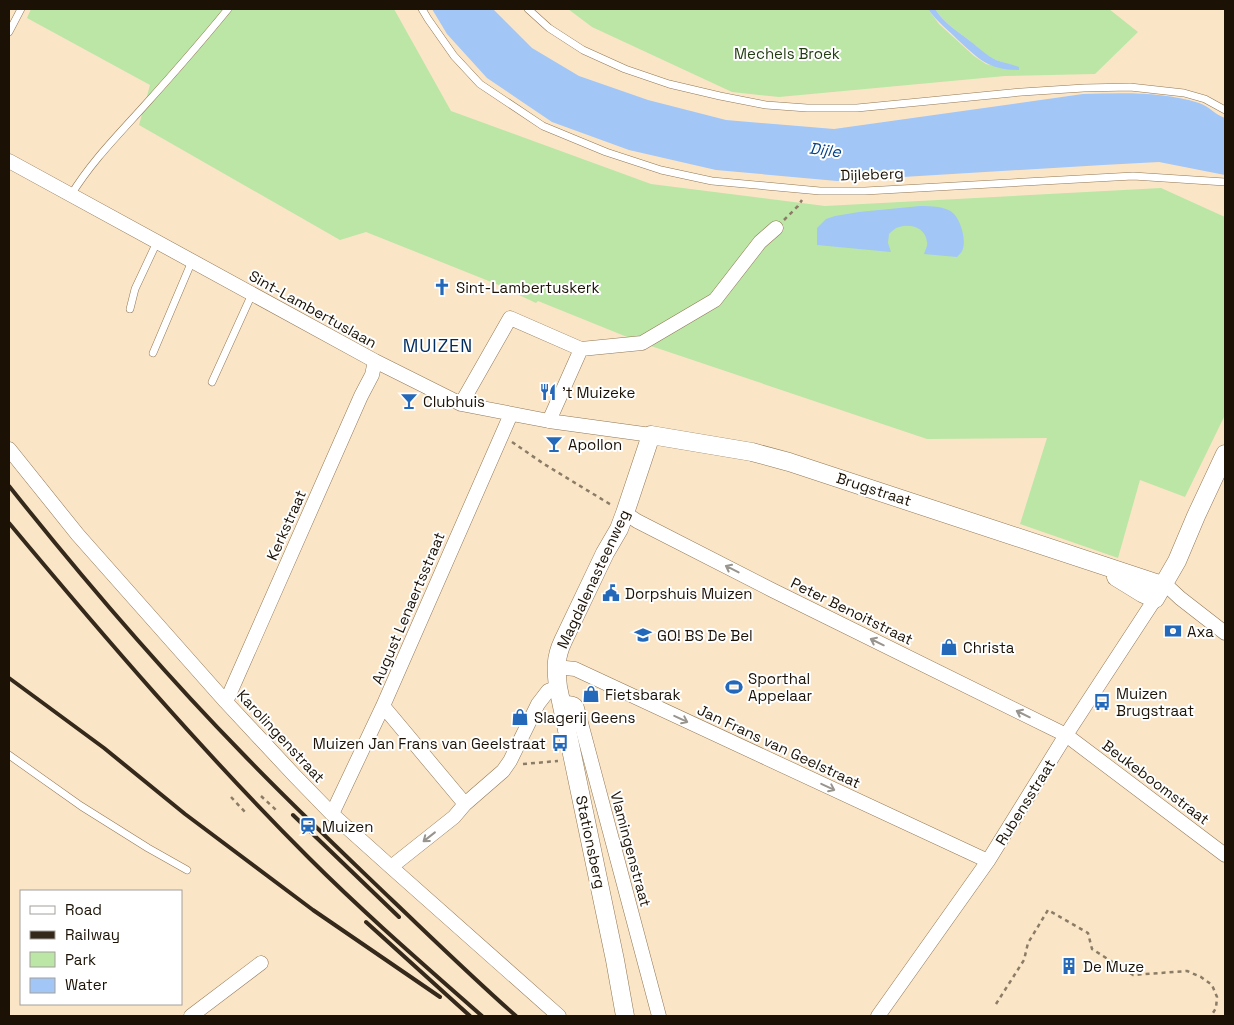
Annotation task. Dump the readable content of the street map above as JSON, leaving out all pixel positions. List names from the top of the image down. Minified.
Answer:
{"streets":{"street":["Sint-Lambertuslaan","Brugstraat","Kerkstraat","Magdalenasteenweg","August Lenaertsstraat","Peter Benoitstraat","Karolingenstraat","Jan Frans van Geelstraat","Beukeboomstraat","Rubensstraat","Stationsberg","Vlamingenstraat"],"lane":["Dijleberg"]},"crossings":[["Sint-Lambertuslaan","Brugstraat"],["Sint-Lambertuslaan","Kerkstraat"],["Sint-Lambertuslaan","Magdalenasteenweg"],["Sint-Lambertuslaan","August Lenaertsstraat"],["Brugstraat","Magdalenasteenweg"],["Brugstraat","Rubensstraat"],["Kerkstraat","Karolingenstraat"],["Magdalenasteenweg","Peter Benoitstraat"],["Magdalenasteenweg","Jan Frans van Geelstraat"],["Magdalenasteenweg","Stationsberg"],["August Lenaertsstraat","Karolingenstraat"],["Peter Benoitstraat","Beukeboomstraat"],["Peter Benoitstraat","Rubensstraat"],["Jan Frans van Geelstraat","Rubensstraat"],["Jan Frans van Geelstraat","Stationsberg"],["Beukeboomstraat","Rubensstraat"],["Stationsberg","Vlamingenstraat"]],"one_way":["Peter Benoitstraat","Jan Frans van Geelstraat"],"districts":["MUIZEN"],"water":["Dijle"],"parks":["Mechels Broek"],"places":{"church":["Sint-Lambertuskerk"],"restaurant":["'t Muizeke"],"bar":["Clubhuis","Apollon"],"public building":["Dorpshuis Muizen"],"bank":["Axa"],"school or university":["GO! BS De Bel"],"shop":["Christa","Fietsbarak","Slagerij Geens"],"sports":["Sporthal Appelaar"],"bus stop":["Muizen Brugstraat","Muizen Jan Frans van Geelstraat"],"station":["Muizen"],"building":["De Muze"]},"legend":["Road","Railway","Park","Water"]}
